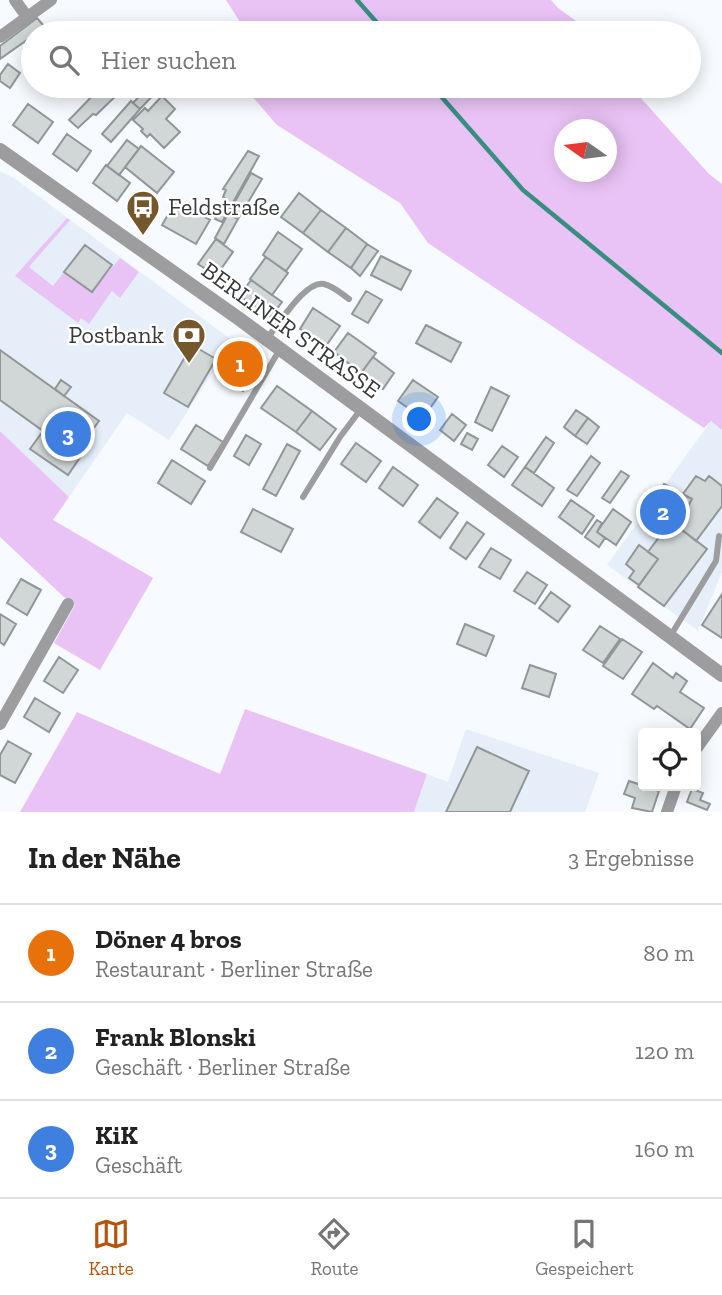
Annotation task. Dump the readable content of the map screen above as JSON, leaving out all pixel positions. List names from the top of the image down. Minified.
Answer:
{"streets":{"street":["BERLINER STRASSE"]},"places":{"bus stop":["Feldstraße"],"bank":["Postbank"]},"north":"left","page":{"search":"Hier suchen","pins":["1","3","2"],"heading":["In der Nähe","3 Ergebnisse"],"list":[{"mark":"1","name":"Döner 4 bros","note":"Restaurant · Berliner Straße","value":"80 m"},{"mark":"2","name":"Frank Blonski","note":"Geschäft · Berliner Straße","value":"120 m"},{"mark":"3","name":"KiK","note":"Geschäft","value":"160 m"}],"nav":["Karte","Route","Gespeichert"]}}
